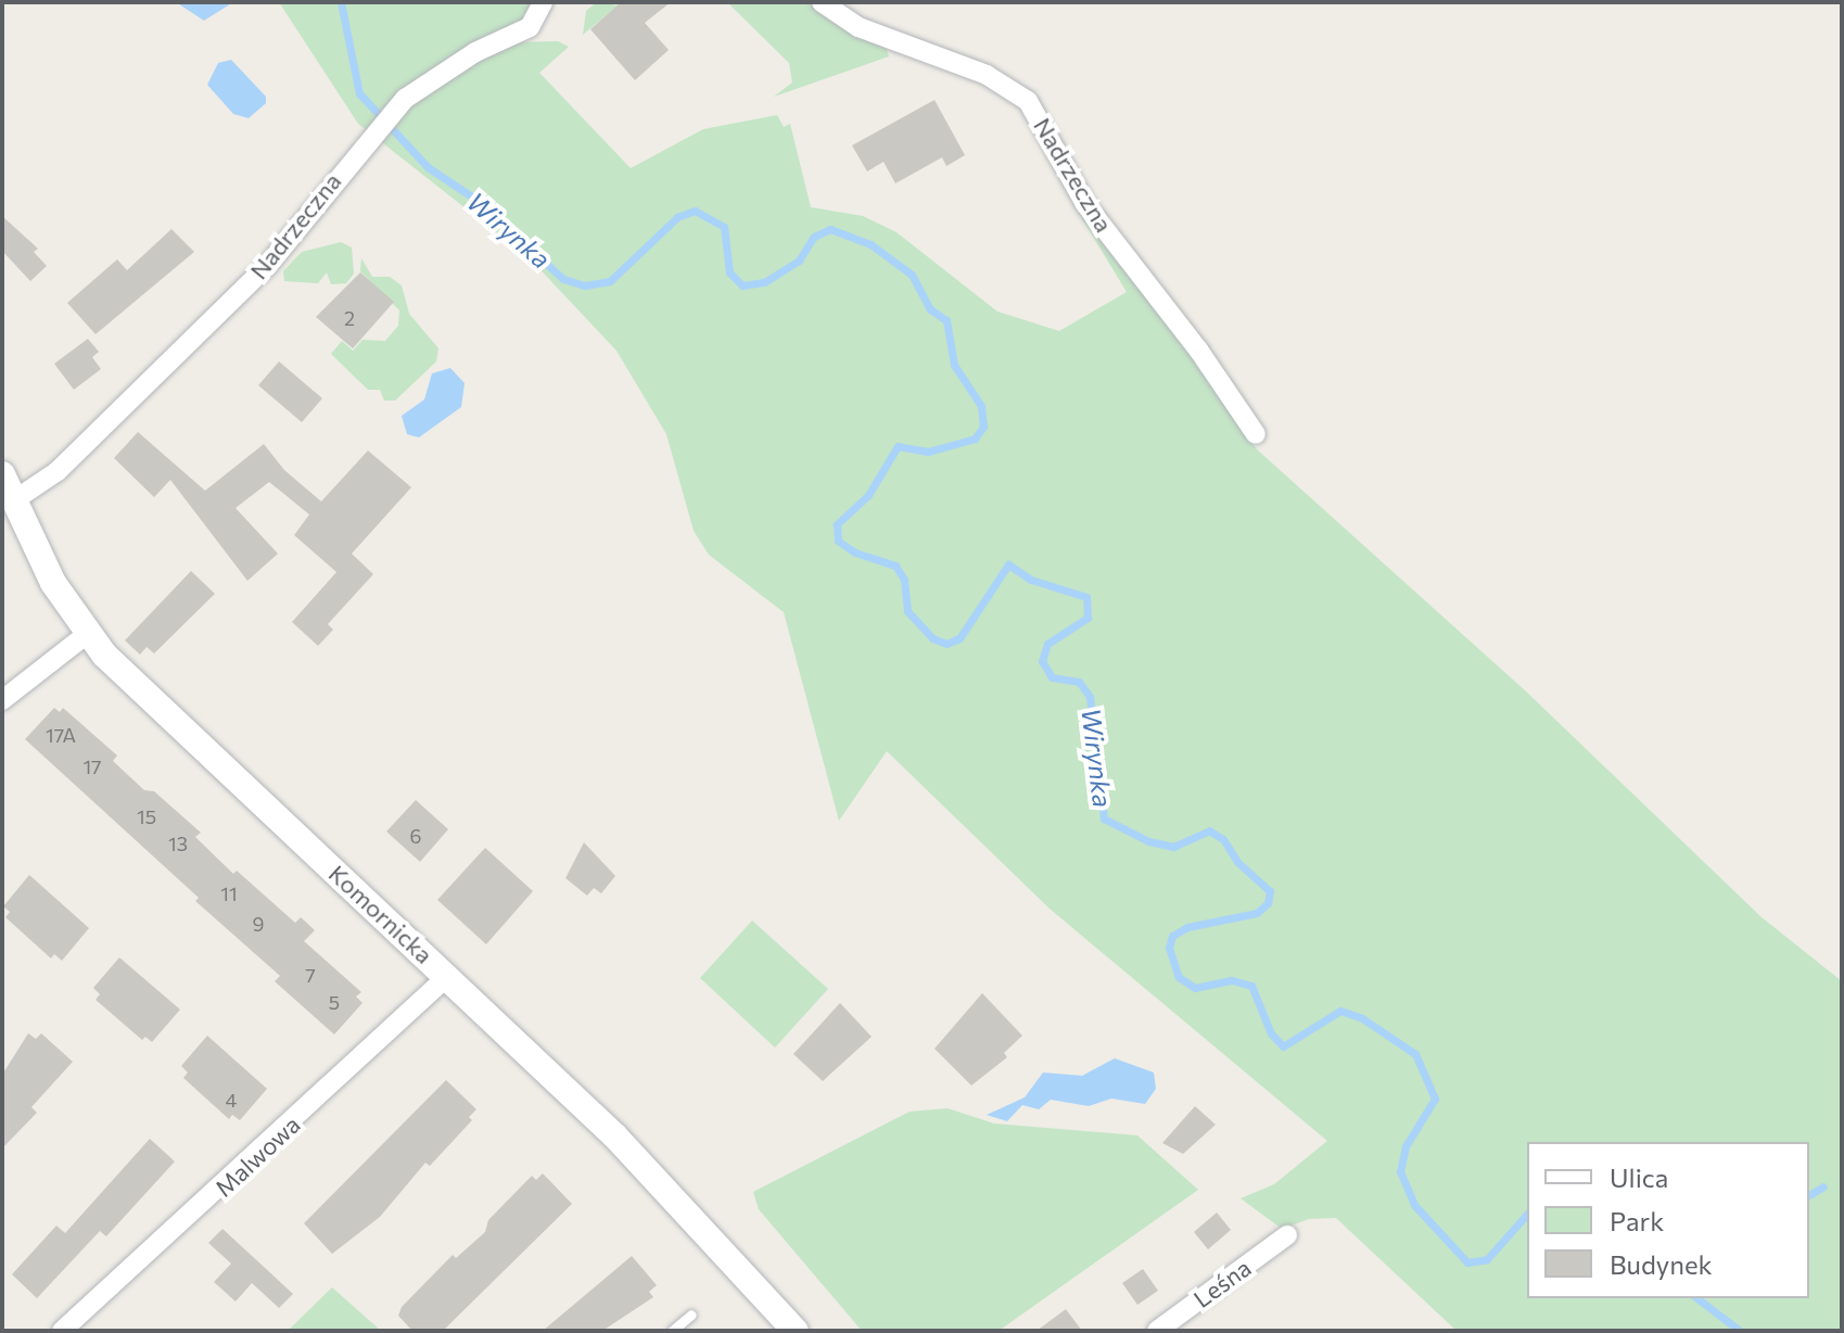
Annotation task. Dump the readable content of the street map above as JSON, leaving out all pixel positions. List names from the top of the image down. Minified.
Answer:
{"streets":{"street":["Nadrzeczna","Komornicka","Malwowa","Leśna"]},"crossings":[["Nadrzeczna","Komornicka"],["Komornicka","Malwowa"]],"water":["Wirynka"],"house_numbers":["2","17A","17","15","6","13","11","9","7","5","4"],"legend":["Ulica","Park","Budynek"]}
